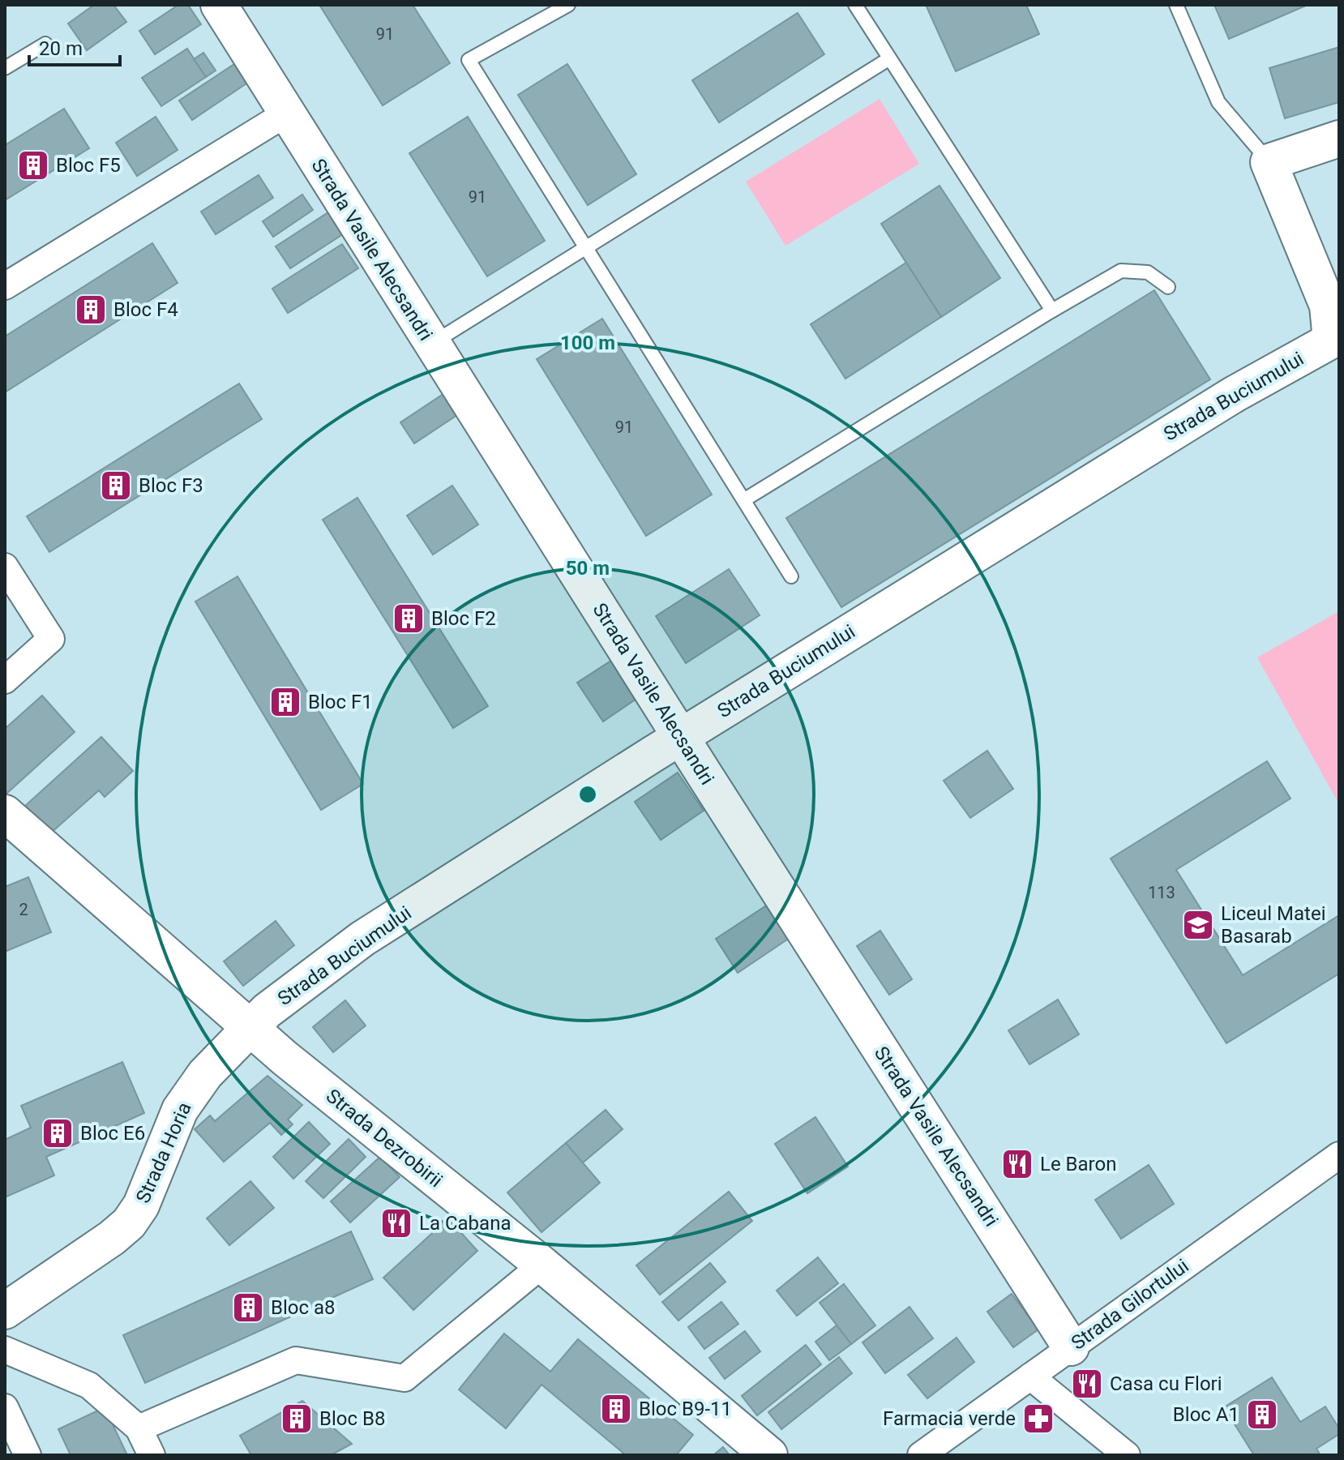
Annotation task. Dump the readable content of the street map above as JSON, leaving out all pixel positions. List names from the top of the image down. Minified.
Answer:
{"streets":{"street":["Strada Vasile Alecsandri","Strada Buciumului","Strada Dezrobirii","Strada Horia","Strada Gilortului"]},"crossings":[["Strada Vasile Alecsandri","Strada Buciumului"],["Strada Vasile Alecsandri","Strada Gilortului"],["Strada Buciumului","Strada Dezrobirii"],["Strada Buciumului","Strada Horia"],["Strada Dezrobirii","Strada Horia"]],"places":{"building":["Bloc F5","Bloc F4","Bloc F3","Bloc F2","Bloc F1","Bloc E6","Bloc a8","Bloc B9-11","Bloc A1","Bloc B8"],"school or university":["Liceul Matei Basarab"],"restaurant":["Le Baron","La Cabana","Casa cu Flori"],"pharmacy":["Farmacia verde"]},"house_numbers":["91","91","91","113","2"],"scale_bar":"20 m","rings":["100 m","50 m"]}
